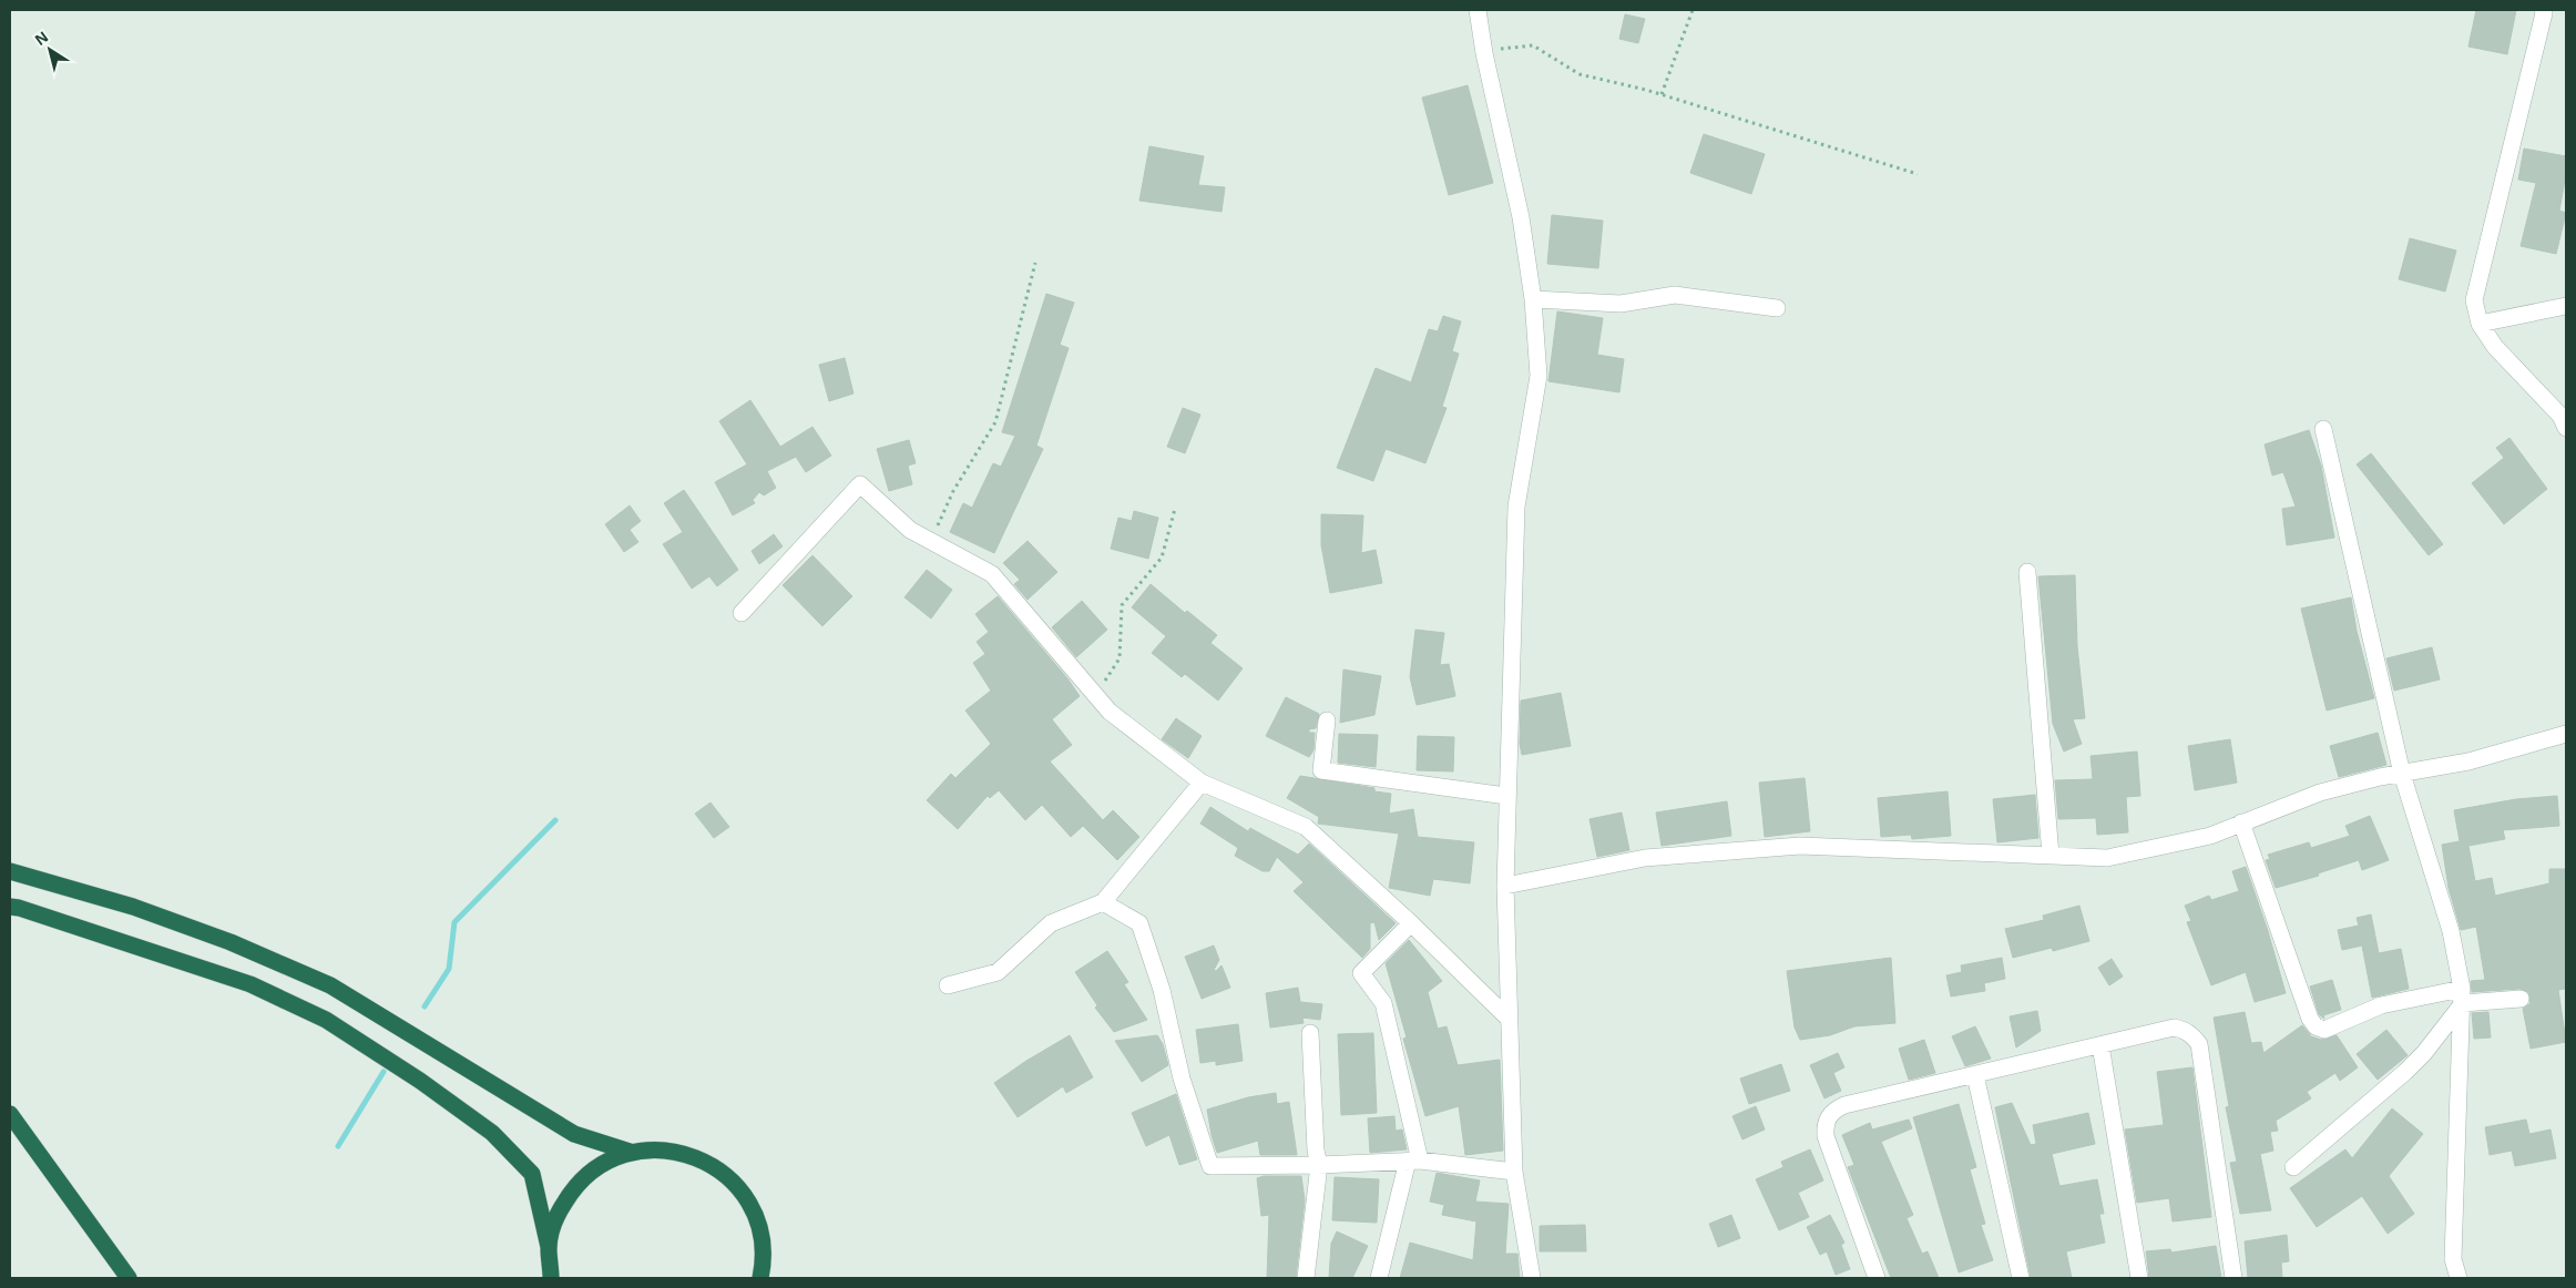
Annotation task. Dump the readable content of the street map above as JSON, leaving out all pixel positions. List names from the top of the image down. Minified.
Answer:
{"north":"top left"}
